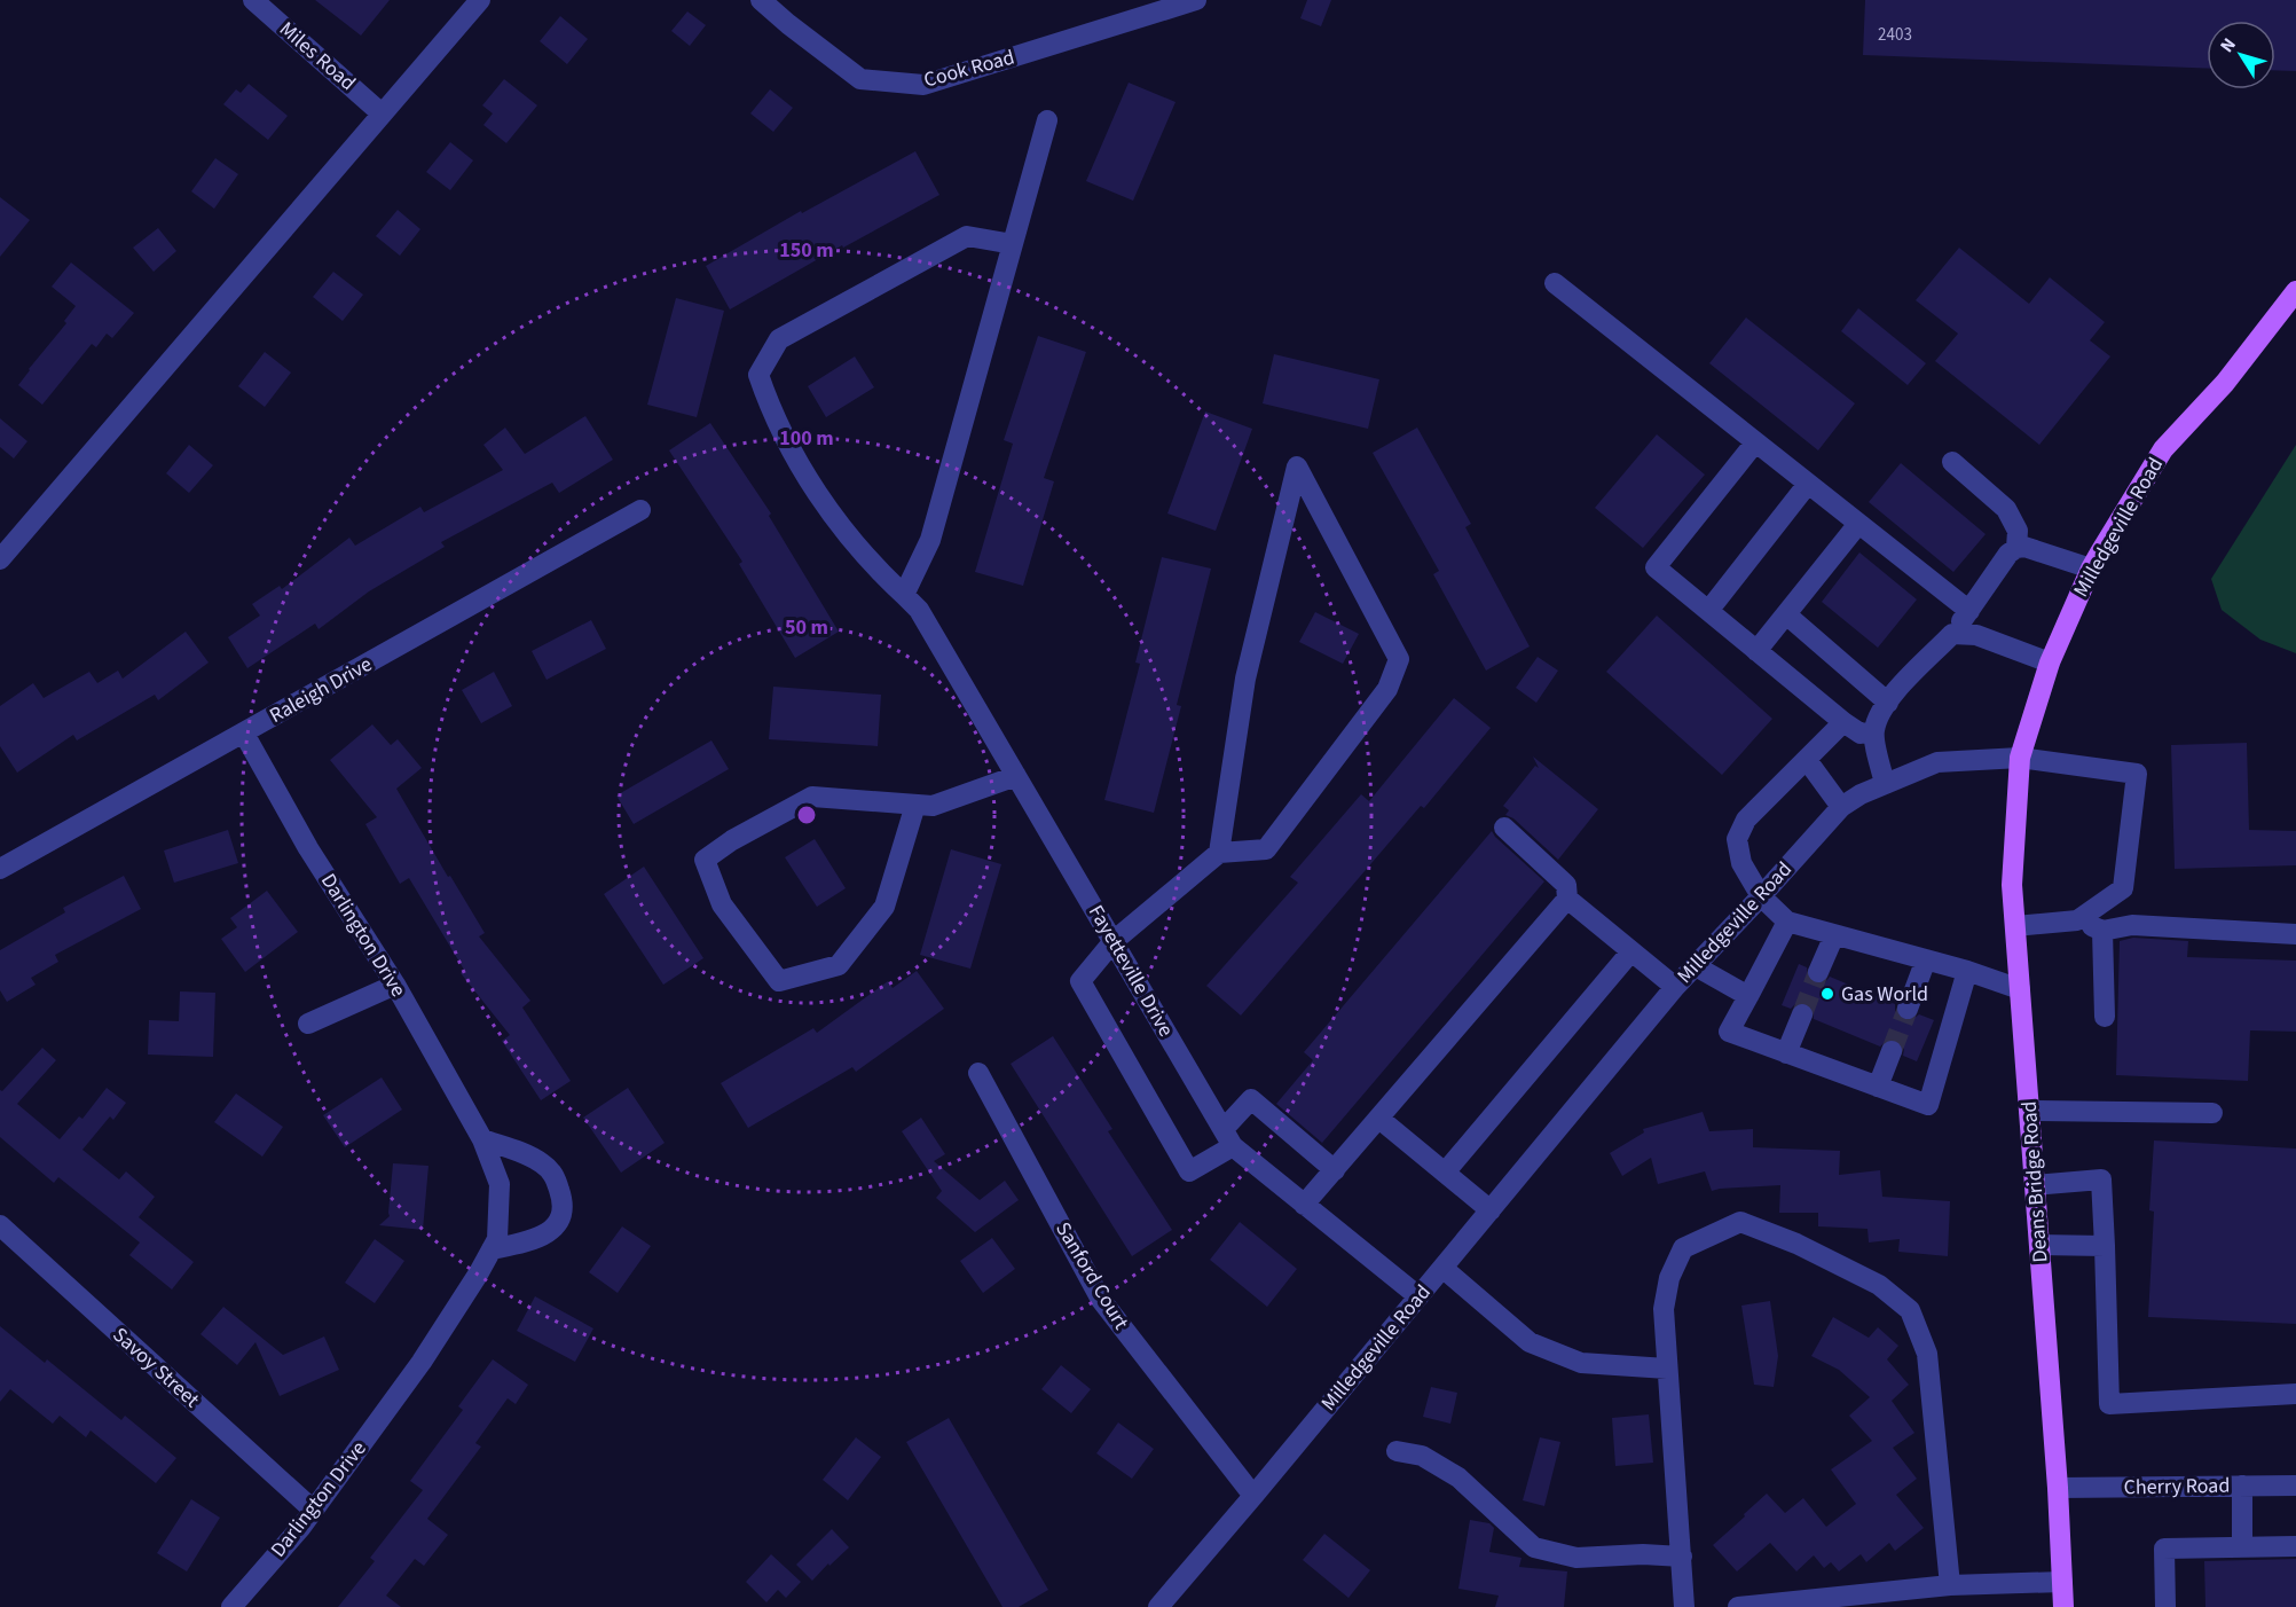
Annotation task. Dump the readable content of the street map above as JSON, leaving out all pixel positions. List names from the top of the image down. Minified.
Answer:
{"streets":{"main road":["Milledgeville Road","Deans Bridge Road"],"street":["Miles Road","Cook Road","Raleigh Drive","Darlington Drive","Fayetteville Drive","Sanford Court","Savoy Street","Cherry Road"]},"crossings":[["Milledgeville Road","Fayetteville Drive"],["Milledgeville Road","Deans Bridge Road"],["Milledgeville Road","Sanford Court"],["Raleigh Drive","Darlington Drive"],["Darlington Drive","Savoy Street"],["Deans Bridge Road","Cherry Road"]],"places":["Gas World"],"house_numbers":["2403"],"north":"top left","rings":["150 m","100 m","50 m"]}
